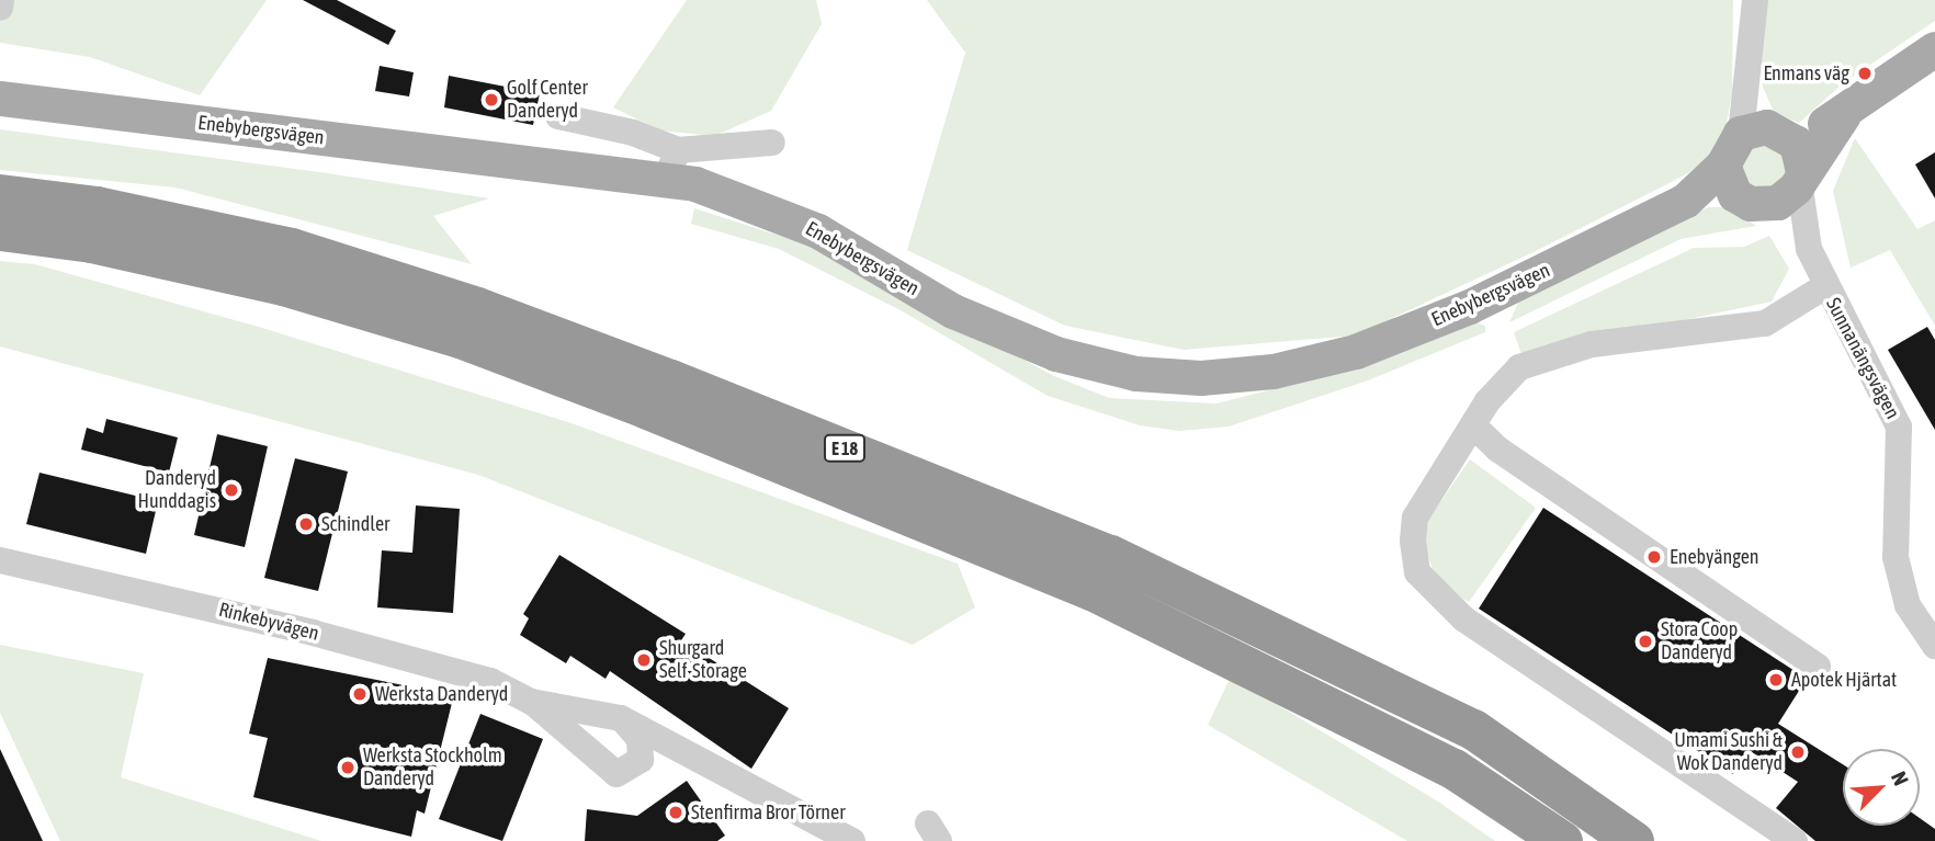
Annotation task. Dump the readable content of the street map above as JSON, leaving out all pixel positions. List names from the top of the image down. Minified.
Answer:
{"streets":{"highway":["E 18"],"main road":["Enebybergsvägen"],"street":["Sunnanängsvägen","Rinkebyvägen"]},"crossings":[["Enebybergsvägen","Sunnanängsvägen"]],"places":["Enmans väg","Golf Center Danderyd","Danderyd Hunddagis","Schindler","Enebyängen","Stora Coop Danderyd","Shurgard Self-Storage","Apotek Hjärtat","Werksta Danderyd","Umami Sushi & Wok Danderyd","Werksta Stockholm Danderyd","Stenfirma Bror Törner"],"north":"top right"}
